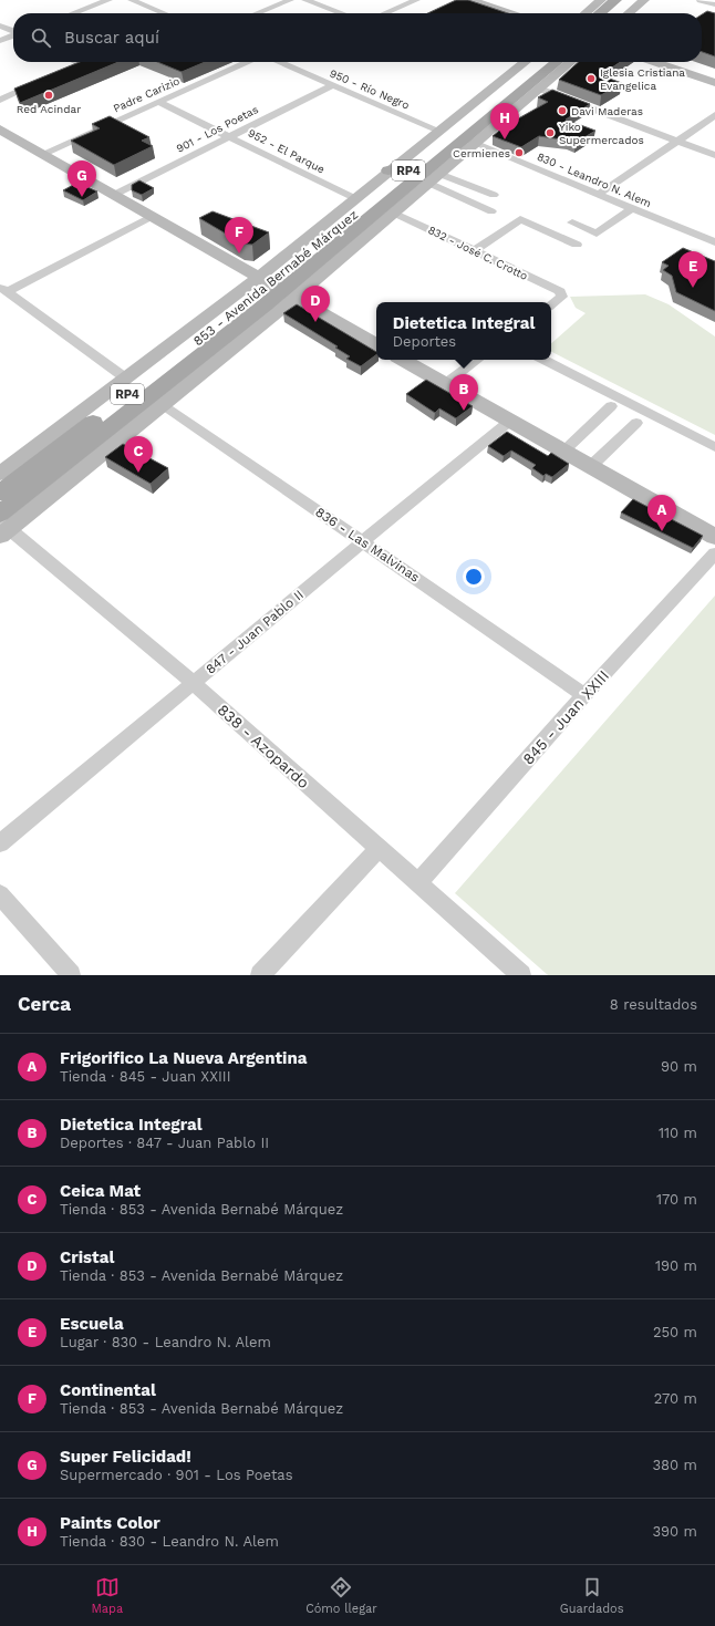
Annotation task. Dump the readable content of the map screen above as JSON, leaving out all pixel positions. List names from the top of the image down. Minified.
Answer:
{"streets":{"main road":["RP4","853 - Avenida Bernabé Márquez"],"street":["950 - Río Negro","Padre Carizio","901 - Los Poetas","952 - El Parque","830 - Leandro N. Alem","832 - José C. Crotto","836 - Las Malvinas","847 - Juan Pablo II","845 - Juan XXIII","838 - Azopardo"]},"crossings":[["950 - Río Negro","901 - Los Poetas"],["950 - Río Negro","853 - Avenida Bernabé Márquez"],["Padre Carizio","952 - El Parque"],["901 - Los Poetas","952 - El Parque"],["952 - El Parque","853 - Avenida Bernabé Márquez"],["830 - Leandro N. Alem","853 - Avenida Bernabé Márquez"],["832 - José C. Crotto","853 - Avenida Bernabé Márquez"],["853 - Avenida Bernabé Márquez","836 - Las Malvinas"],["853 - Avenida Bernabé Márquez","838 - Azopardo"],["836 - Las Malvinas","847 - Juan Pablo II"],["836 - Las Malvinas","845 - Juan XXIII"],["847 - Juan Pablo II","838 - Azopardo"],["845 - Juan XXIII","838 - Azopardo"]],"places":["Iglesia Cristiana Evangelica","Red Acindar","Davi Maderas","Yiko Supermercados","Cermienes"],"page":{"search":"Buscar aquí","pins":["H","G","F","E","D","B","C","A"],"popup":["Dietetica Integral","Deportes"],"heading":["Cerca","8 resultados"],"list":[{"mark":"A","name":"Frigorifico La Nueva Argentina","note":"Tienda · 845 - Juan XXIII","value":"90 m"},{"mark":"B","name":"Dietetica Integral","note":"Deportes · 847 - Juan Pablo II","value":"110 m"},{"mark":"C","name":"Ceica Mat","note":"Tienda · 853 - Avenida Bernabé Márquez","value":"170 m"},{"mark":"D","name":"Cristal","note":"Tienda · 853 - Avenida Bernabé Márquez","value":"190 m"},{"mark":"E","name":"Escuela","note":"Lugar · 830 - Leandro N. Alem","value":"250 m"},{"mark":"F","name":"Continental","note":"Tienda · 853 - Avenida Bernabé Márquez","value":"270 m"},{"mark":"G","name":"Super Felicidad!","note":"Supermercado · 901 - Los Poetas","value":"380 m"},{"mark":"H","name":"Paints Color","note":"Tienda · 830 - Leandro N. Alem","value":"390 m"}],"nav":["Mapa","Cómo llegar","Guardados"]}}
